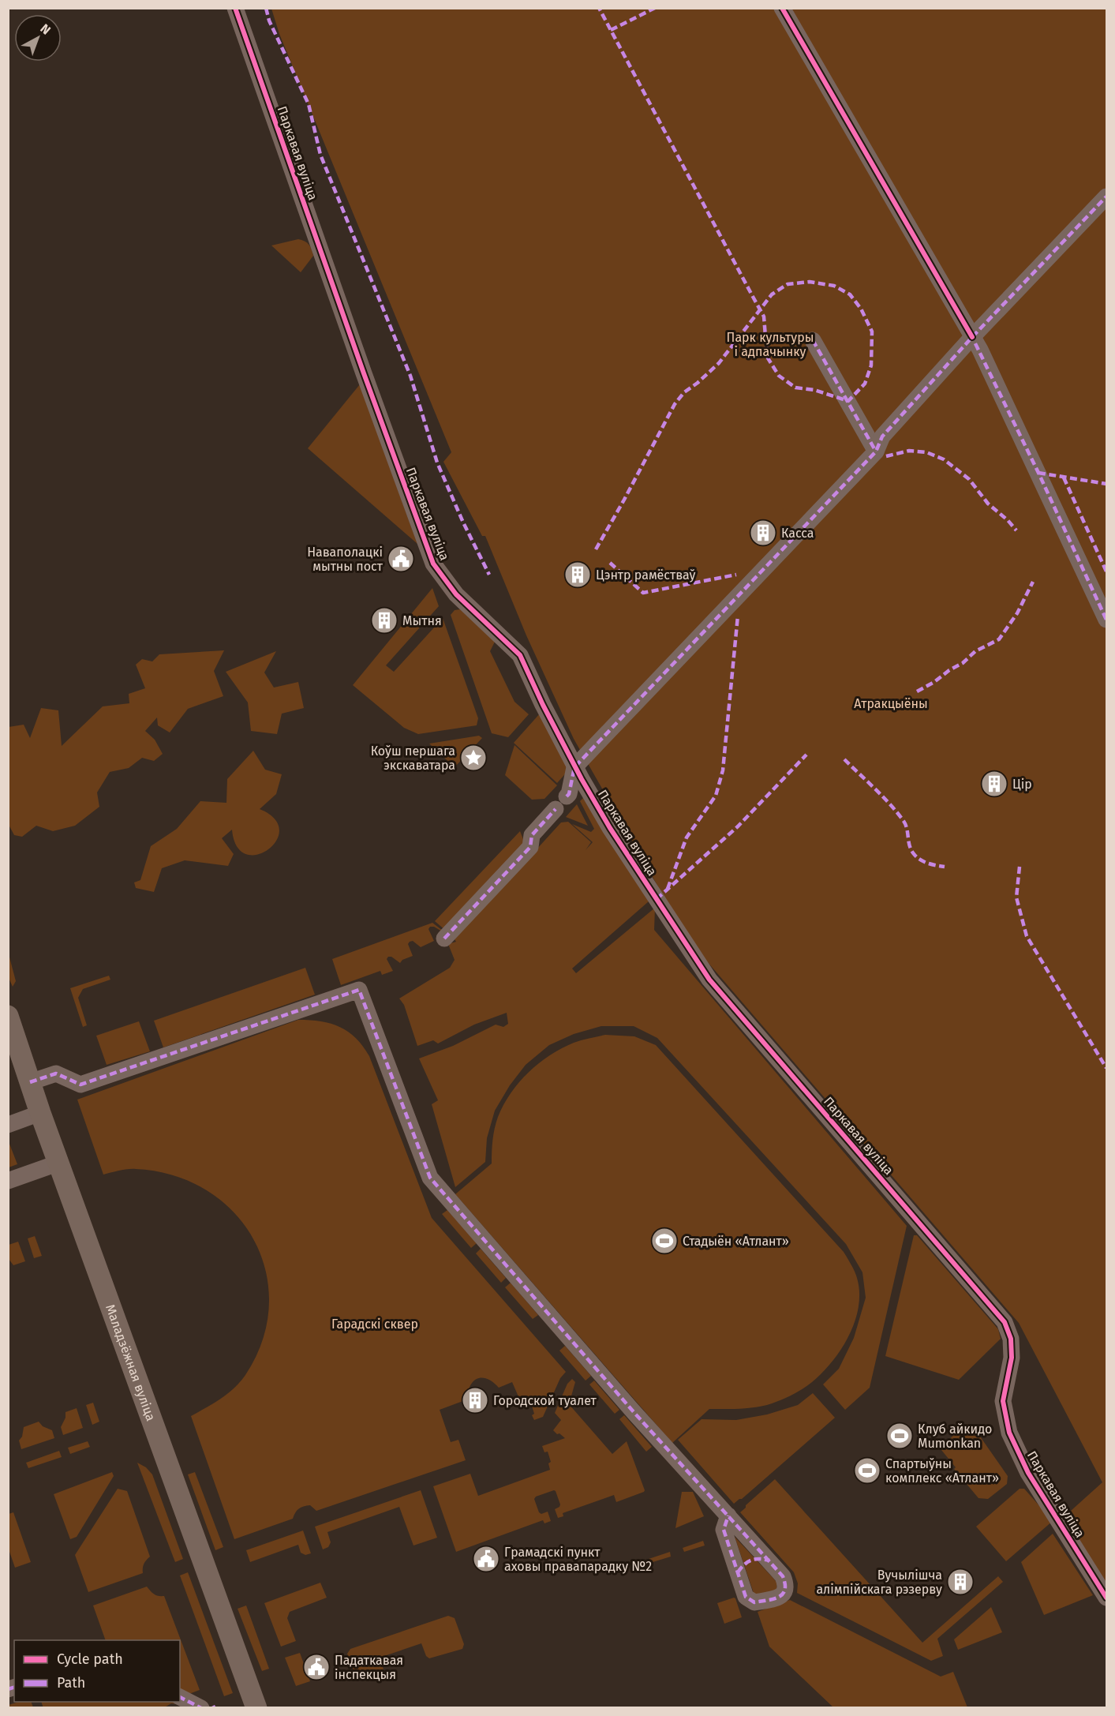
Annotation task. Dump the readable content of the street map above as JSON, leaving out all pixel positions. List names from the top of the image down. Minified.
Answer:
{"streets":{"main road":["Маладзёжная вуліца"],"street":["Паркавая вуліца"]},"parks":["Парк культуры і адпачынку","Атракцыёны","Гарадскі сквер"],"places":{"building":["Касса","Цэнтр рамёстваў","Мытня","Цір","Городской туалет","Вучылішча алімпійскага рэзерву"],"public building":["Наваполацкі мытны пост","Грамадскі пункт аховы правапарадку №2","Падаткавая інспекцыя"],"place":["Коўш першага экскаватара"],"sports":["Стадыён «Атлант»","Клуб айкидо Mumonkan","Спартыўны комплекс «Атлант»"]},"legend":["Cycle path","Path"],"north":"top right"}
